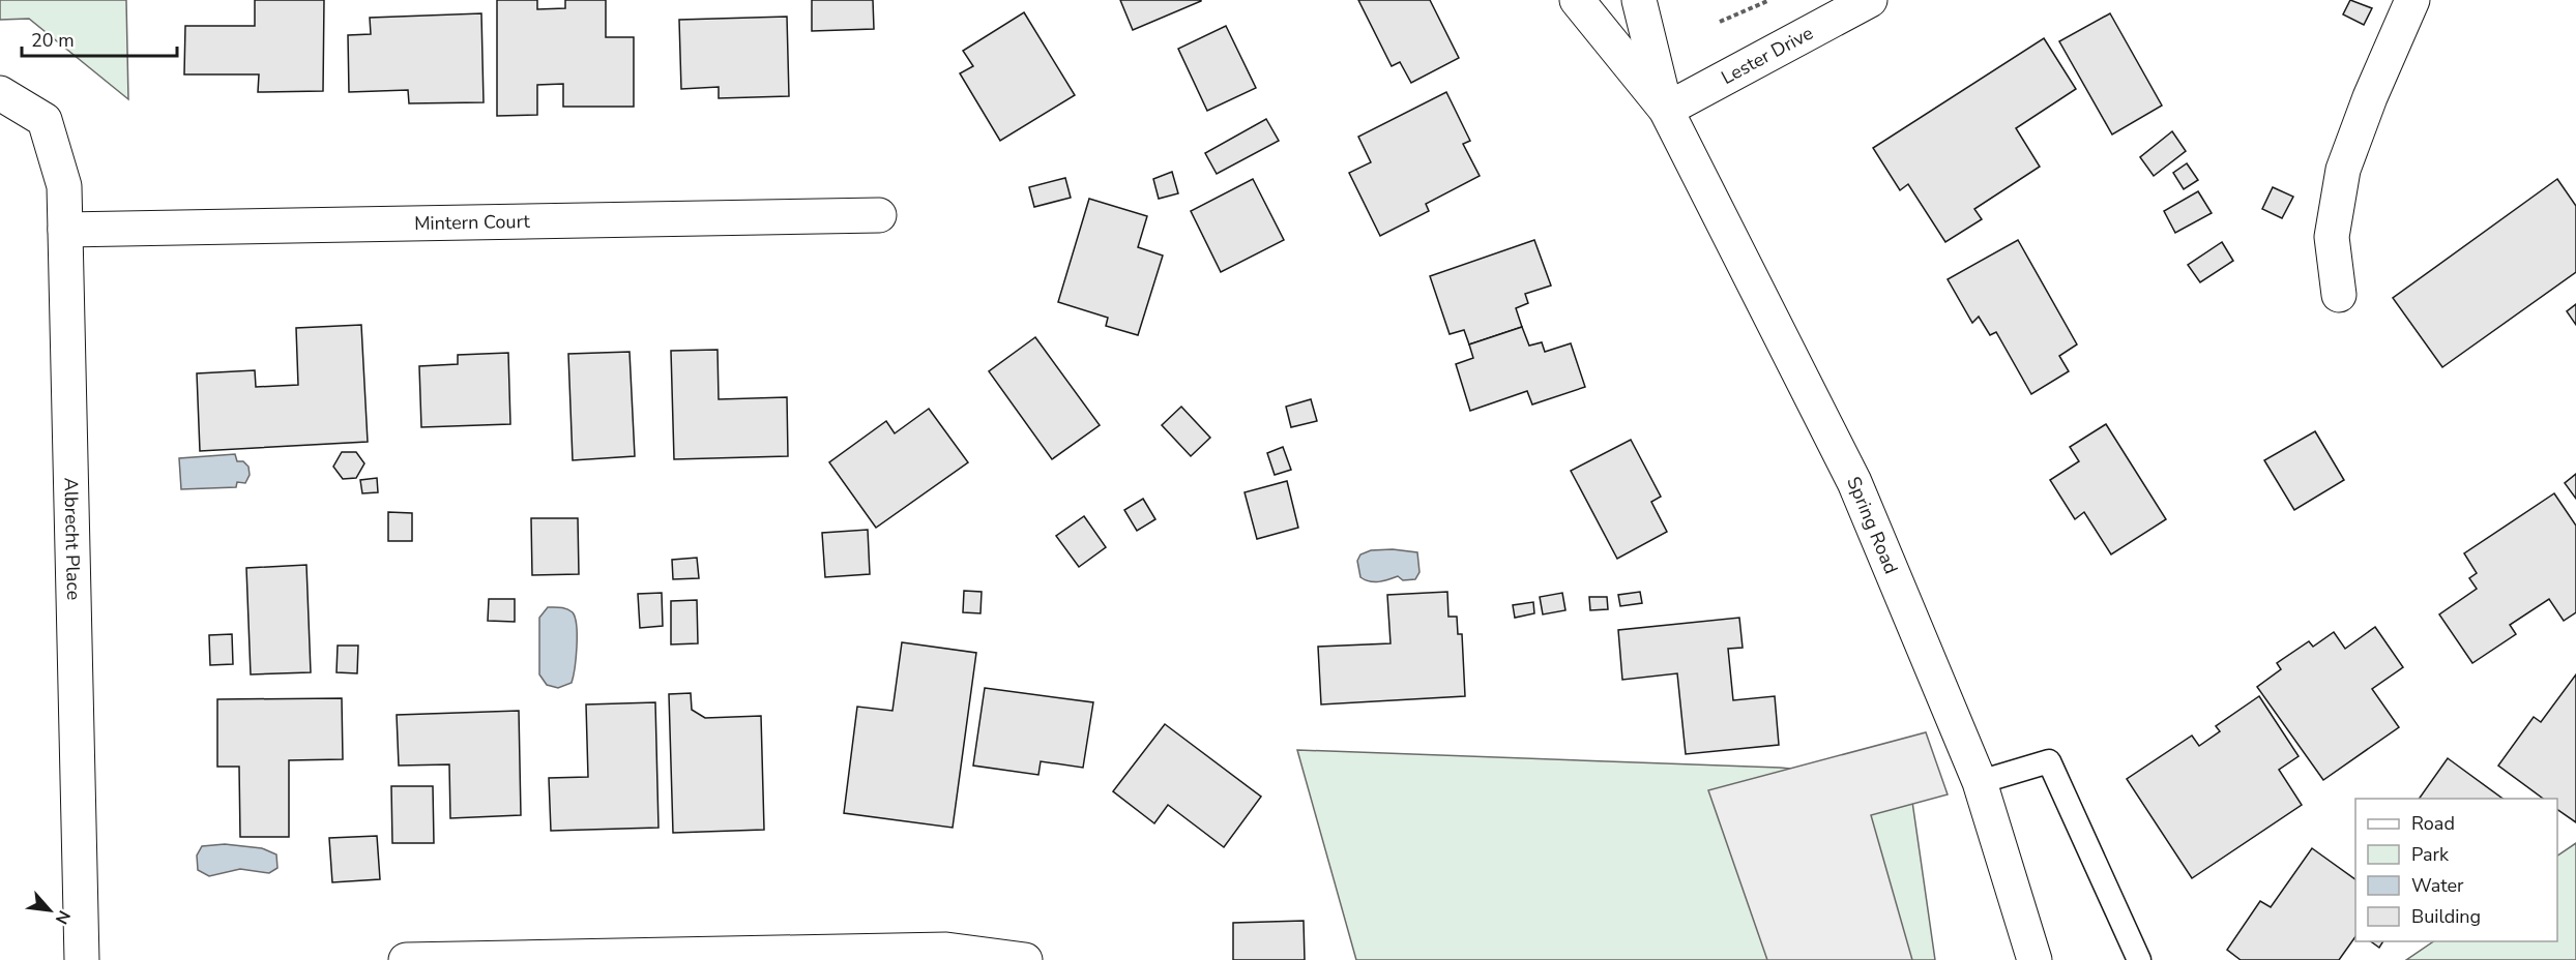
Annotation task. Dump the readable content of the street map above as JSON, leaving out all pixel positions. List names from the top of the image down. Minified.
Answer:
{"streets":{"street":["Lester Drive","Mintern Court","Spring Road","Albrecht Place"]},"crossings":[["Lester Drive","Spring Road"],["Mintern Court","Albrecht Place"]],"legend":["Road","Park","Water","Building"],"scale_bar":"20 m","north":"bottom right"}
